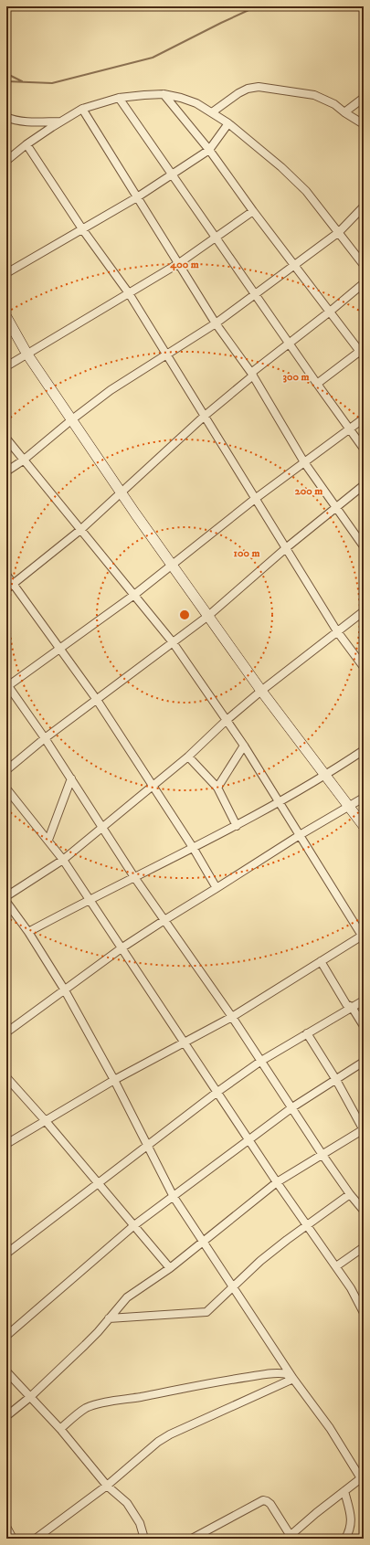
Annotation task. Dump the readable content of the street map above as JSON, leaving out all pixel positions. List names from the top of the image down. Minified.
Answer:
{"rings":["400 m","300 m","200 m","100 m"]}
